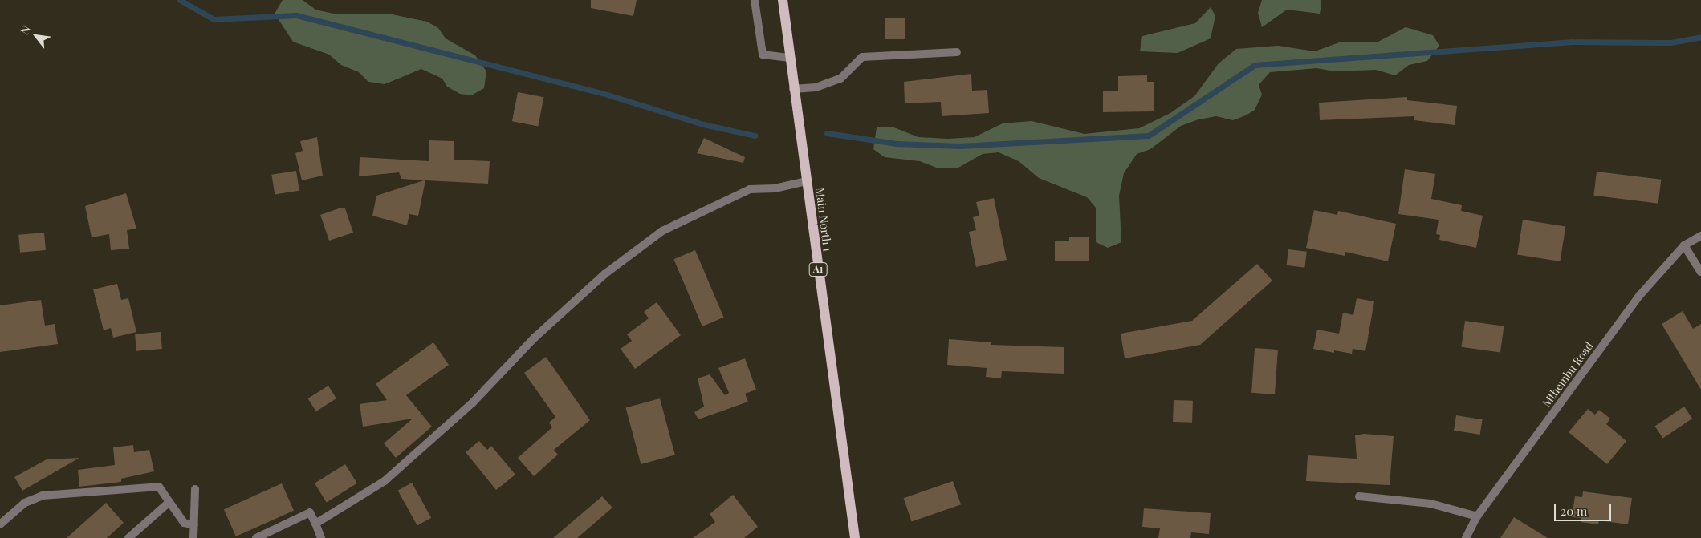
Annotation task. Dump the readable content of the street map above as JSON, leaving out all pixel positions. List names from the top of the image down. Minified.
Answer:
{"streets":{"main road":["Main North 1","A1"],"street":["Mthembu Road"]},"scale_bar":"20 m","north":"top left"}
